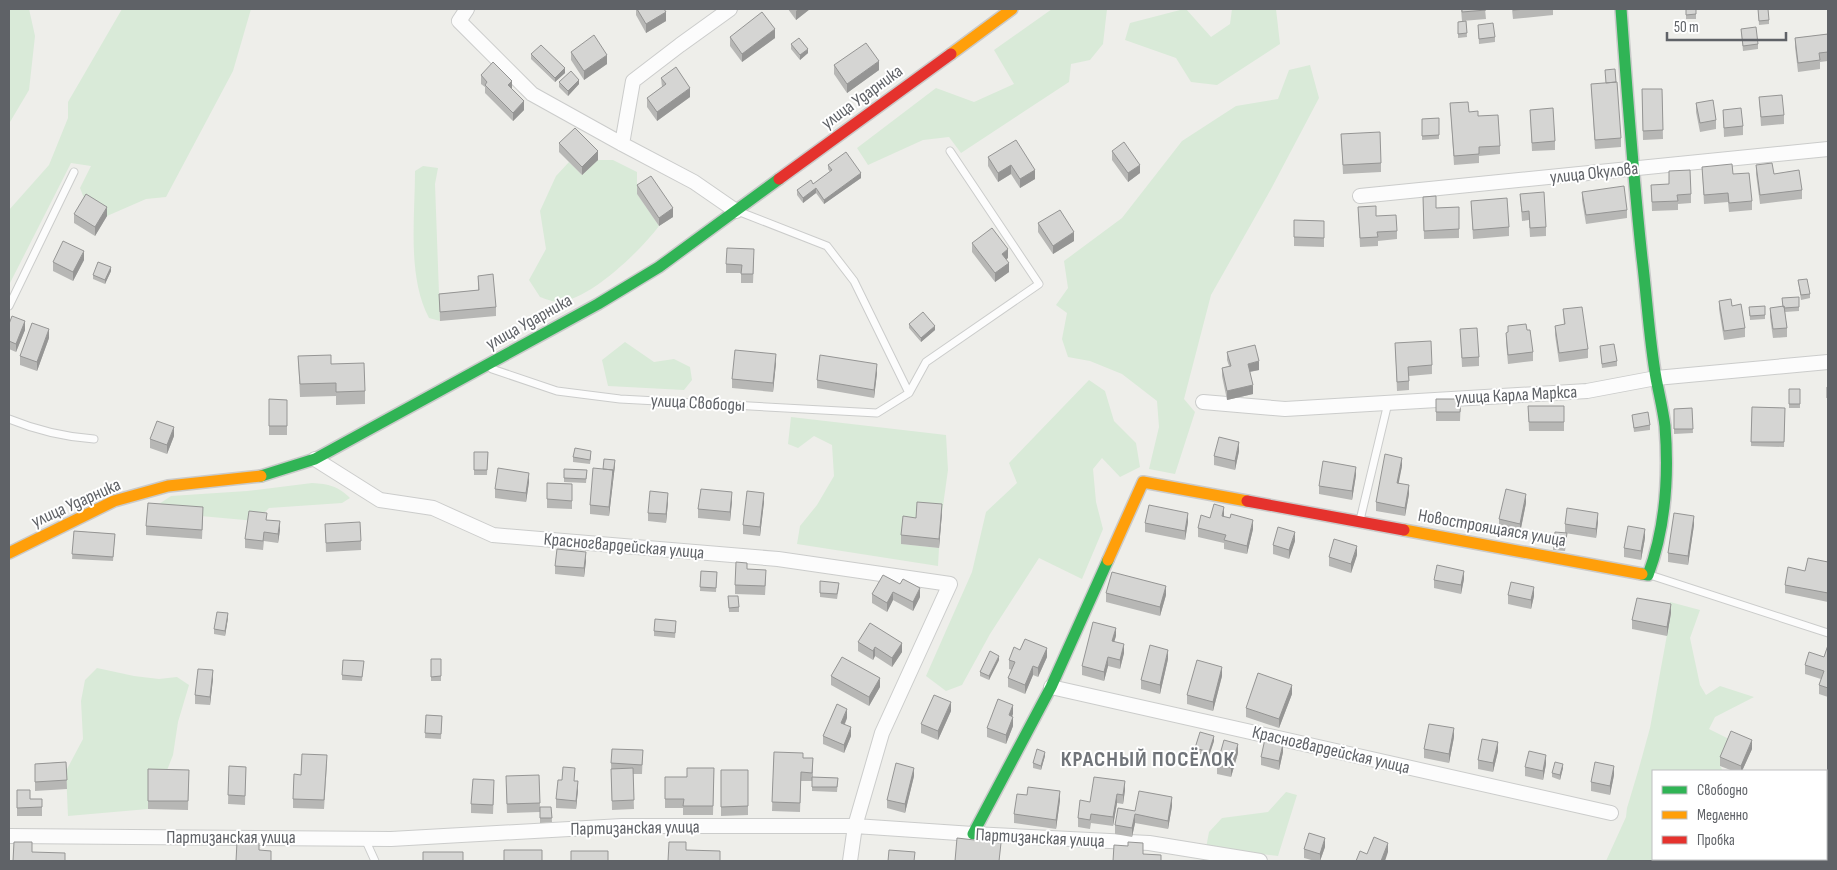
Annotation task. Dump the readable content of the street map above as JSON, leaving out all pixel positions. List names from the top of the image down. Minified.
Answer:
{"streets":{"street":["улица Ударника","улица Окулова","улица Карла Маркса","Новостроящаяся улица","Красногвардейская улица","Партизанская улица"],"lane":["улица Свободы"]},"crossings":[["улица Ударника","улица Свободы"],["улица Ударника","Красногвардейская улица"],["Новостроящаяся улица","Красногвардейская улица"],["Красногвардейская улица","Партизанская улица"]],"districts":["КРАСНЫЙ ПОСЁЛОК"],"legend":["Свободно","Медленно","Пробка"],"scale_bar":"50 m"}
